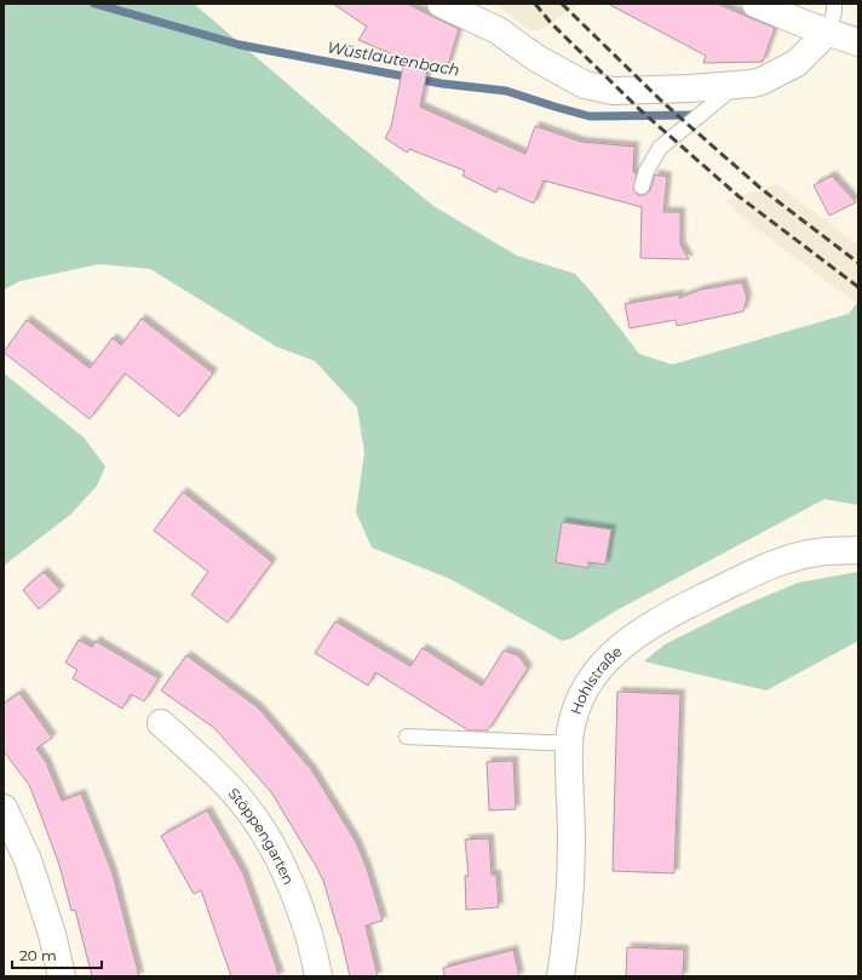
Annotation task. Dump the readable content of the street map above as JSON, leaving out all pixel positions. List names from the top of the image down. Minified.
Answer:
{"streets":{"street":["Hohlstraße","Stöppengarten"]},"water":["Wüstlautenbach"],"scale_bar":"20 m"}
